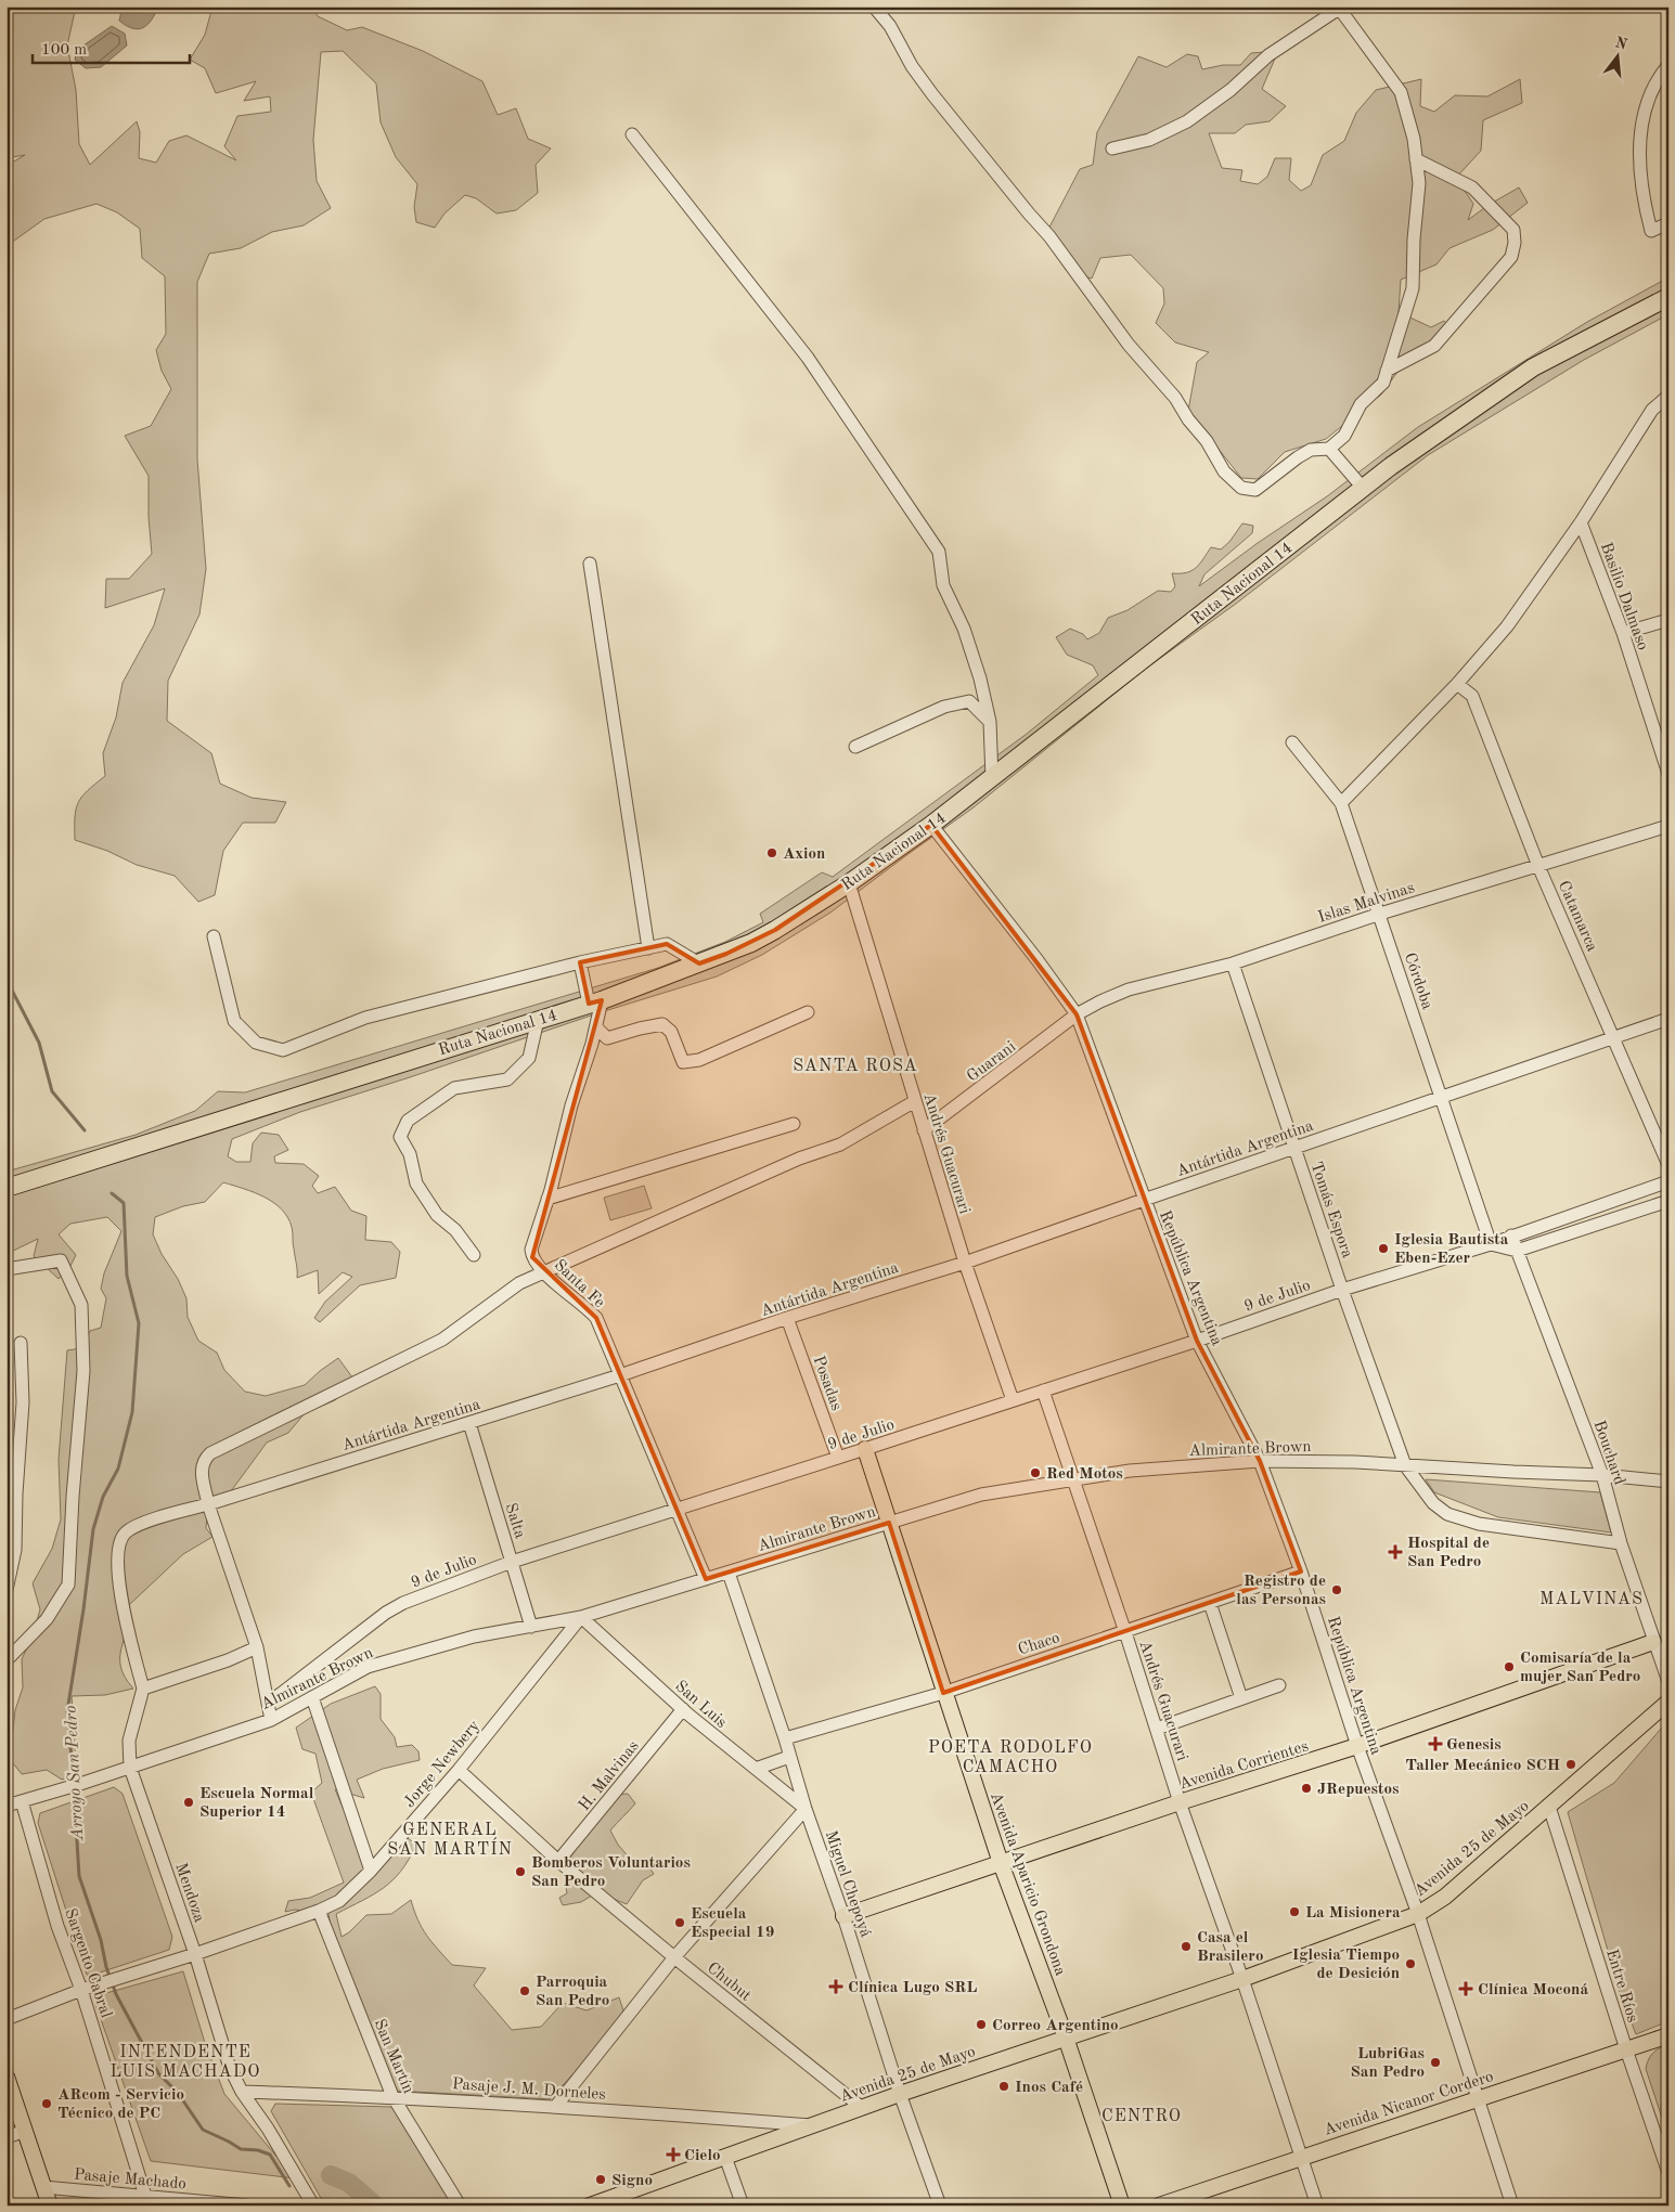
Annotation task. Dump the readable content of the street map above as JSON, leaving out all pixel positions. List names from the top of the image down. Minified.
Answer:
{"streets":{"highway":["Ruta Nacional 14"],"main road":["Avenida Corrientes","Avenida 25 de Mayo","Avenida Aparicio Grondona","Avenida Nicanor Cordero"],"street":["Basilio Dalmaso","Islas Malvinas","Catamarca","Córdoba","Guarani","Antártida Argentina","Andrés Guacurari","Tomás Espora","República Argentina","Santa Fe","9 de Julio","Posadas","Almirante Brown","Bouchard","Salta","Chaco","San Luis","Jorge Newbery","H. Malvinas","Miguel Chepoyá","Mendoza","Sargento Cabral","Chubut","Entre Ríos","San Martín","Pasaje J. M. Dorneles","Pasaje Machado"]},"crossings":[["Ruta Nacional 14","Andrés Guacurari"],["Ruta Nacional 14","República Argentina"],["Ruta Nacional 14","Santa Fe"],["Islas Malvinas","Catamarca"],["Islas Malvinas","Córdoba"],["Islas Malvinas","Guarani"],["Islas Malvinas","Tomás Espora"],["Islas Malvinas","República Argentina"],["Catamarca","Antártida Argentina"],["Córdoba","Antártida Argentina"],["Córdoba","9 de Julio"],["Guarani","Andrés Guacurari"],["Guarani","República Argentina"],["Antártida Argentina","Andrés Guacurari"],["Antártida Argentina","Tomás Espora"],["Antártida Argentina","República Argentina"],["Antártida Argentina","Santa Fe"],["Antártida Argentina","Posadas"],["Antártida Argentina","Salta"],["Antártida Argentina","Mendoza"],["Andrés Guacurari","9 de Julio"],["Andrés Guacurari","Almirante Brown"],["Andrés Guacurari","Chaco"],["Andrés Guacurari","Avenida Corrientes"],["Andrés Guacurari","Avenida 25 de Mayo"],["Andrés Guacurari","Avenida Nicanor Cordero"],["Tomás Espora","9 de Julio"],["Tomás Espora","Almirante Brown"],["Tomás Espora","Bouchard"],["República Argentina","9 de Julio"],["República Argentina","Almirante Brown"],["República Argentina","Chaco"],["República Argentina","Avenida Corrientes"],["República Argentina","Avenida 25 de Mayo"],["República Argentina","Avenida Nicanor Cordero"],["Santa Fe","9 de Julio"],["Santa Fe","Almirante Brown"],["9 de Julio","Posadas"],["9 de Julio","Bouchard"],["9 de Julio","Salta"],["9 de Julio","Avenida Aparicio Grondona"],["Almirante Brown","Bouchard"],["Almirante Brown","Salta"],["Almirante Brown","San Luis"],["Almirante Brown","Jorge Newbery"],["Almirante Brown","Miguel Chepoyá"],["Almirante Brown","Avenida Aparicio Grondona"],["Almirante Brown","Mendoza"],["Almirante Brown","Sargento Cabral"],["Bouchard","Avenida Corrientes"],["Chaco","Miguel Chepoyá"],["Chaco","Avenida Aparicio Grondona"],["San Luis","Jorge Newbery"],["San Luis","H. Malvinas"],["San Luis","Miguel Chepoyá"],["Jorge Newbery","Mendoza"],["Jorge Newbery","Sargento Cabral"],["Jorge Newbery","Chubut"],["Jorge Newbery","San Martín"],["Avenida Corrientes","Miguel Chepoyá"],["Avenida Corrientes","Avenida Aparicio Grondona"],["H. Malvinas","Chubut"],["Avenida 25 de Mayo","Miguel Chepoyá"],["Avenida 25 de Mayo","Avenida Aparicio Grondona"],["Avenida 25 de Mayo","Chubut"],["Avenida 25 de Mayo","Entre Ríos"],["Avenida 25 de Mayo","Pasaje J. M. Dorneles"],["Mendoza","Pasaje J. M. Dorneles"],["Sargento Cabral","Pasaje Machado"],["Entre Ríos","Avenida Nicanor Cordero"],["San Martín","Pasaje J. M. Dorneles"]],"districts":["SANTA ROSA","MALVINAS","POETA RODOLFO CAMACHO","GENERAL SAN MARTÍN","INTENDENTE LUIS MACHADO","CENTRO"],"water":["Arroyo San Pedro"],"places":{"other":["Axion","Iglesia Bautista Eben-Ezer","Red Motos","Registro de las Personas","Comisaría de la mujer San Pedro","Taller Mecánico SCH","JRepuestos","Escuela Normal Superior 14","Bomberos Voluntarios San Pedro","La Misionera","Escuela Especial 19","Casa el Brasilero","Iglesia Tiempo de Desición","Parroquia San Pedro","Correo Argentino","LubriGas San Pedro","Inos Café","ARcom - Servicio Técnico de PC","Signo"],"health":["Hospital de San Pedro","Genesis","Clínica Lugo SRL","Clínica Moconá","Cielo"]},"scale_bar":"100 m","north":"top"}
